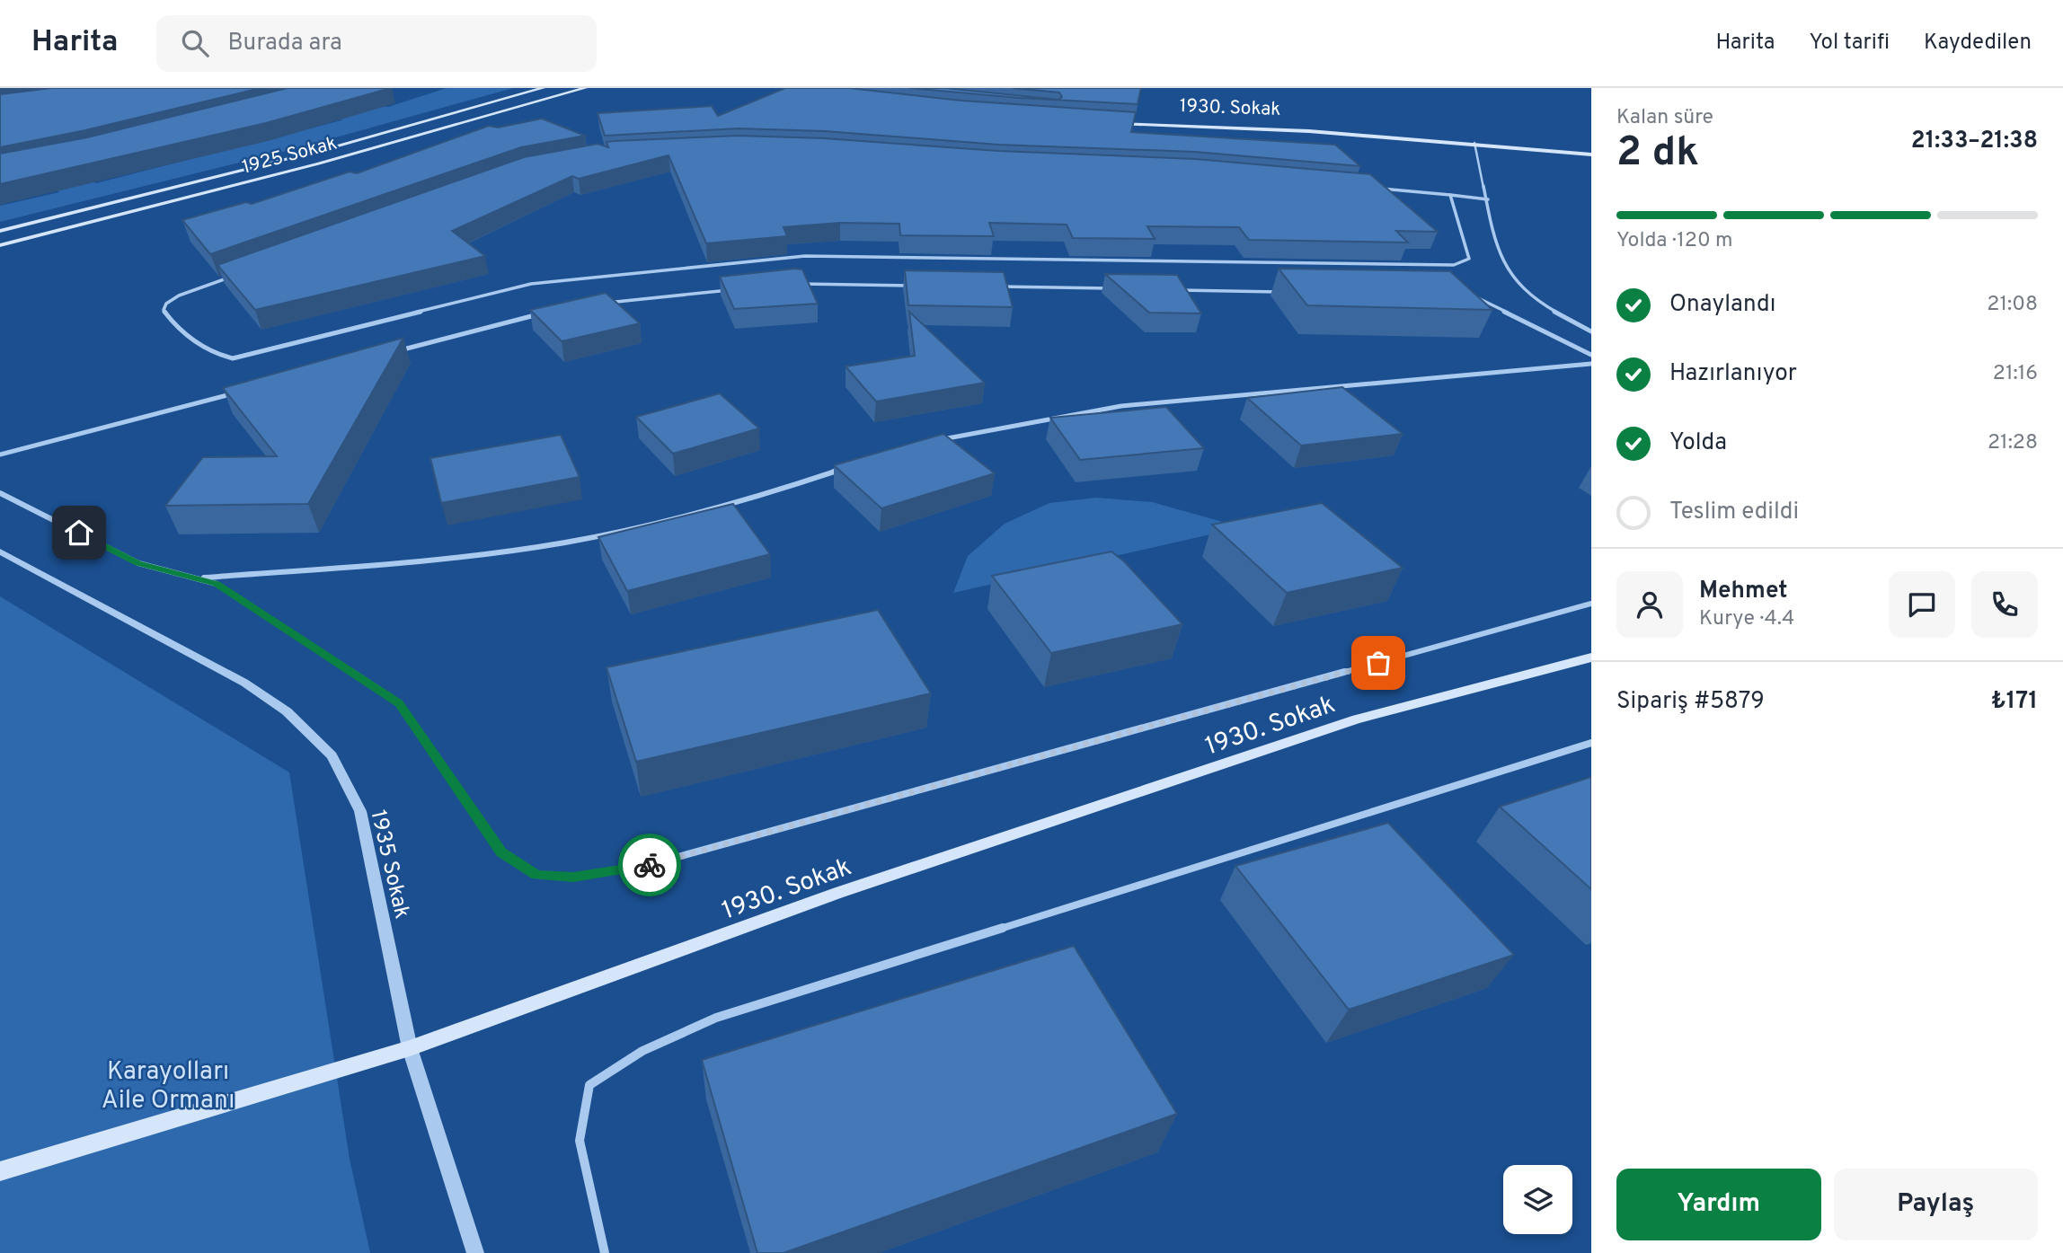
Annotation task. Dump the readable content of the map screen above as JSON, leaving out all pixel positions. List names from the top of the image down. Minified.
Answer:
{"streets":{"main road":["1930. Sokak","1925 Sokak"],"street":["1935 Sokak"]},"crossings":[["1930. Sokak","1935 Sokak"]],"parks":["Karayolları Aile Ormanı"],"page":{"header":"Harita","search":"Burada ara","nav":["Harita","Yol tarifi","Kaydedilen"],"heading":["2 dk","Kalan süre","21:33–21:38"],"panel":["Mehmet","Kurye · 4.4","Sipariş #5879","₺171"],"bar":"Yolda · 120 m","list":[["Onaylandı","21:08"],["Hazırlanıyor","21:16"],["Yolda","21:28"],"Teslim edildi"],"buttons":["Yardım","Paylaş"]}}
